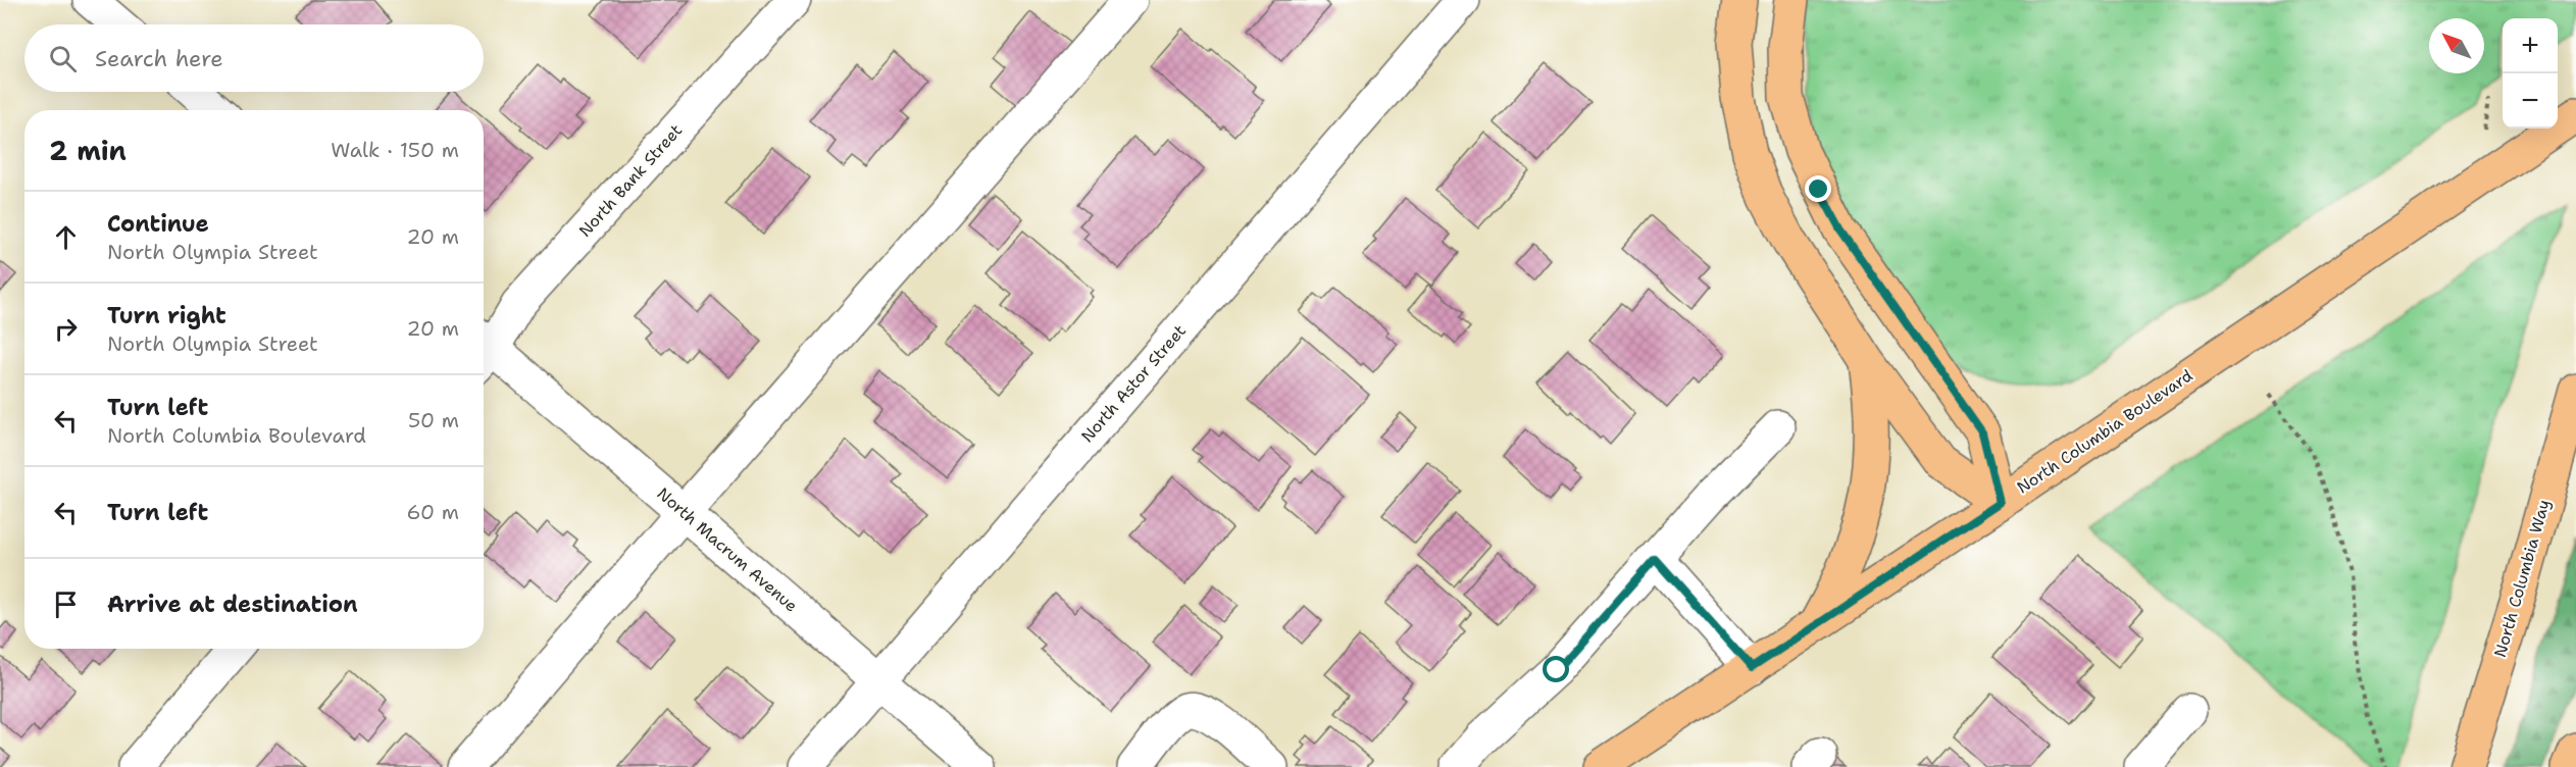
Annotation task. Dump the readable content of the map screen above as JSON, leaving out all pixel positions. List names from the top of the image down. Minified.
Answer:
{"streets":{"main road":["North Columbia Boulevard","North Columbia Way"],"street":["North Bank Street","North Astor Street","North Macrum Avenue"]},"crossings":[["North Astor Street","North Macrum Avenue"]],"north":"top left","page":{"map_buttons":["+","−"],"search":"Search here","heading":["2 min","Walk · 150 m"],"list":[["Continue","North Olympia Street","20 m"],["Turn right","North Olympia Street","20 m"],["Turn left","North Columbia Boulevard","50 m"],["Turn left","60 m"],"Arrive at destination"]}}
